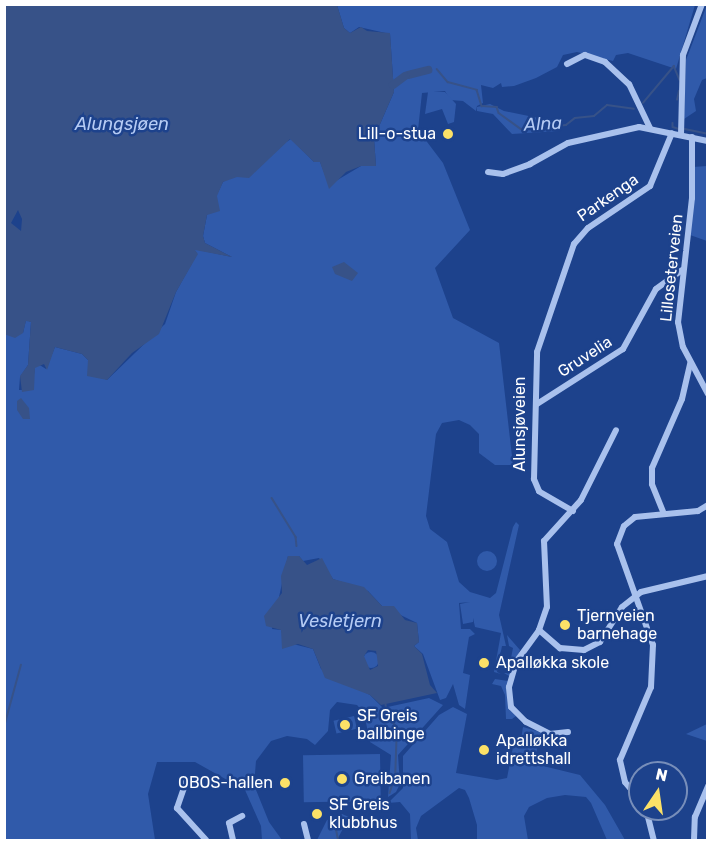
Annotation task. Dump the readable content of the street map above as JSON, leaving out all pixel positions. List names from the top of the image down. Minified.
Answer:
{"streets":{"street":["Parkenga","Lilloseterveien","Gruvelia","Alunsjøveien"]},"crossings":[["Parkenga","Alunsjøveien"],["Lilloseterveien","Gruvelia"],["Gruvelia","Alunsjøveien"]],"water":["Alungsjøen","Alna","Vesletjern"],"places":["Lill-o-stua","Tjernveien barnehage","Apalløkka skole","SF Greis ballbinge","Apalløkka idrettshall","Greibanen","OBOS-hallen","SF Greis klubbhus"],"north":"top"}
